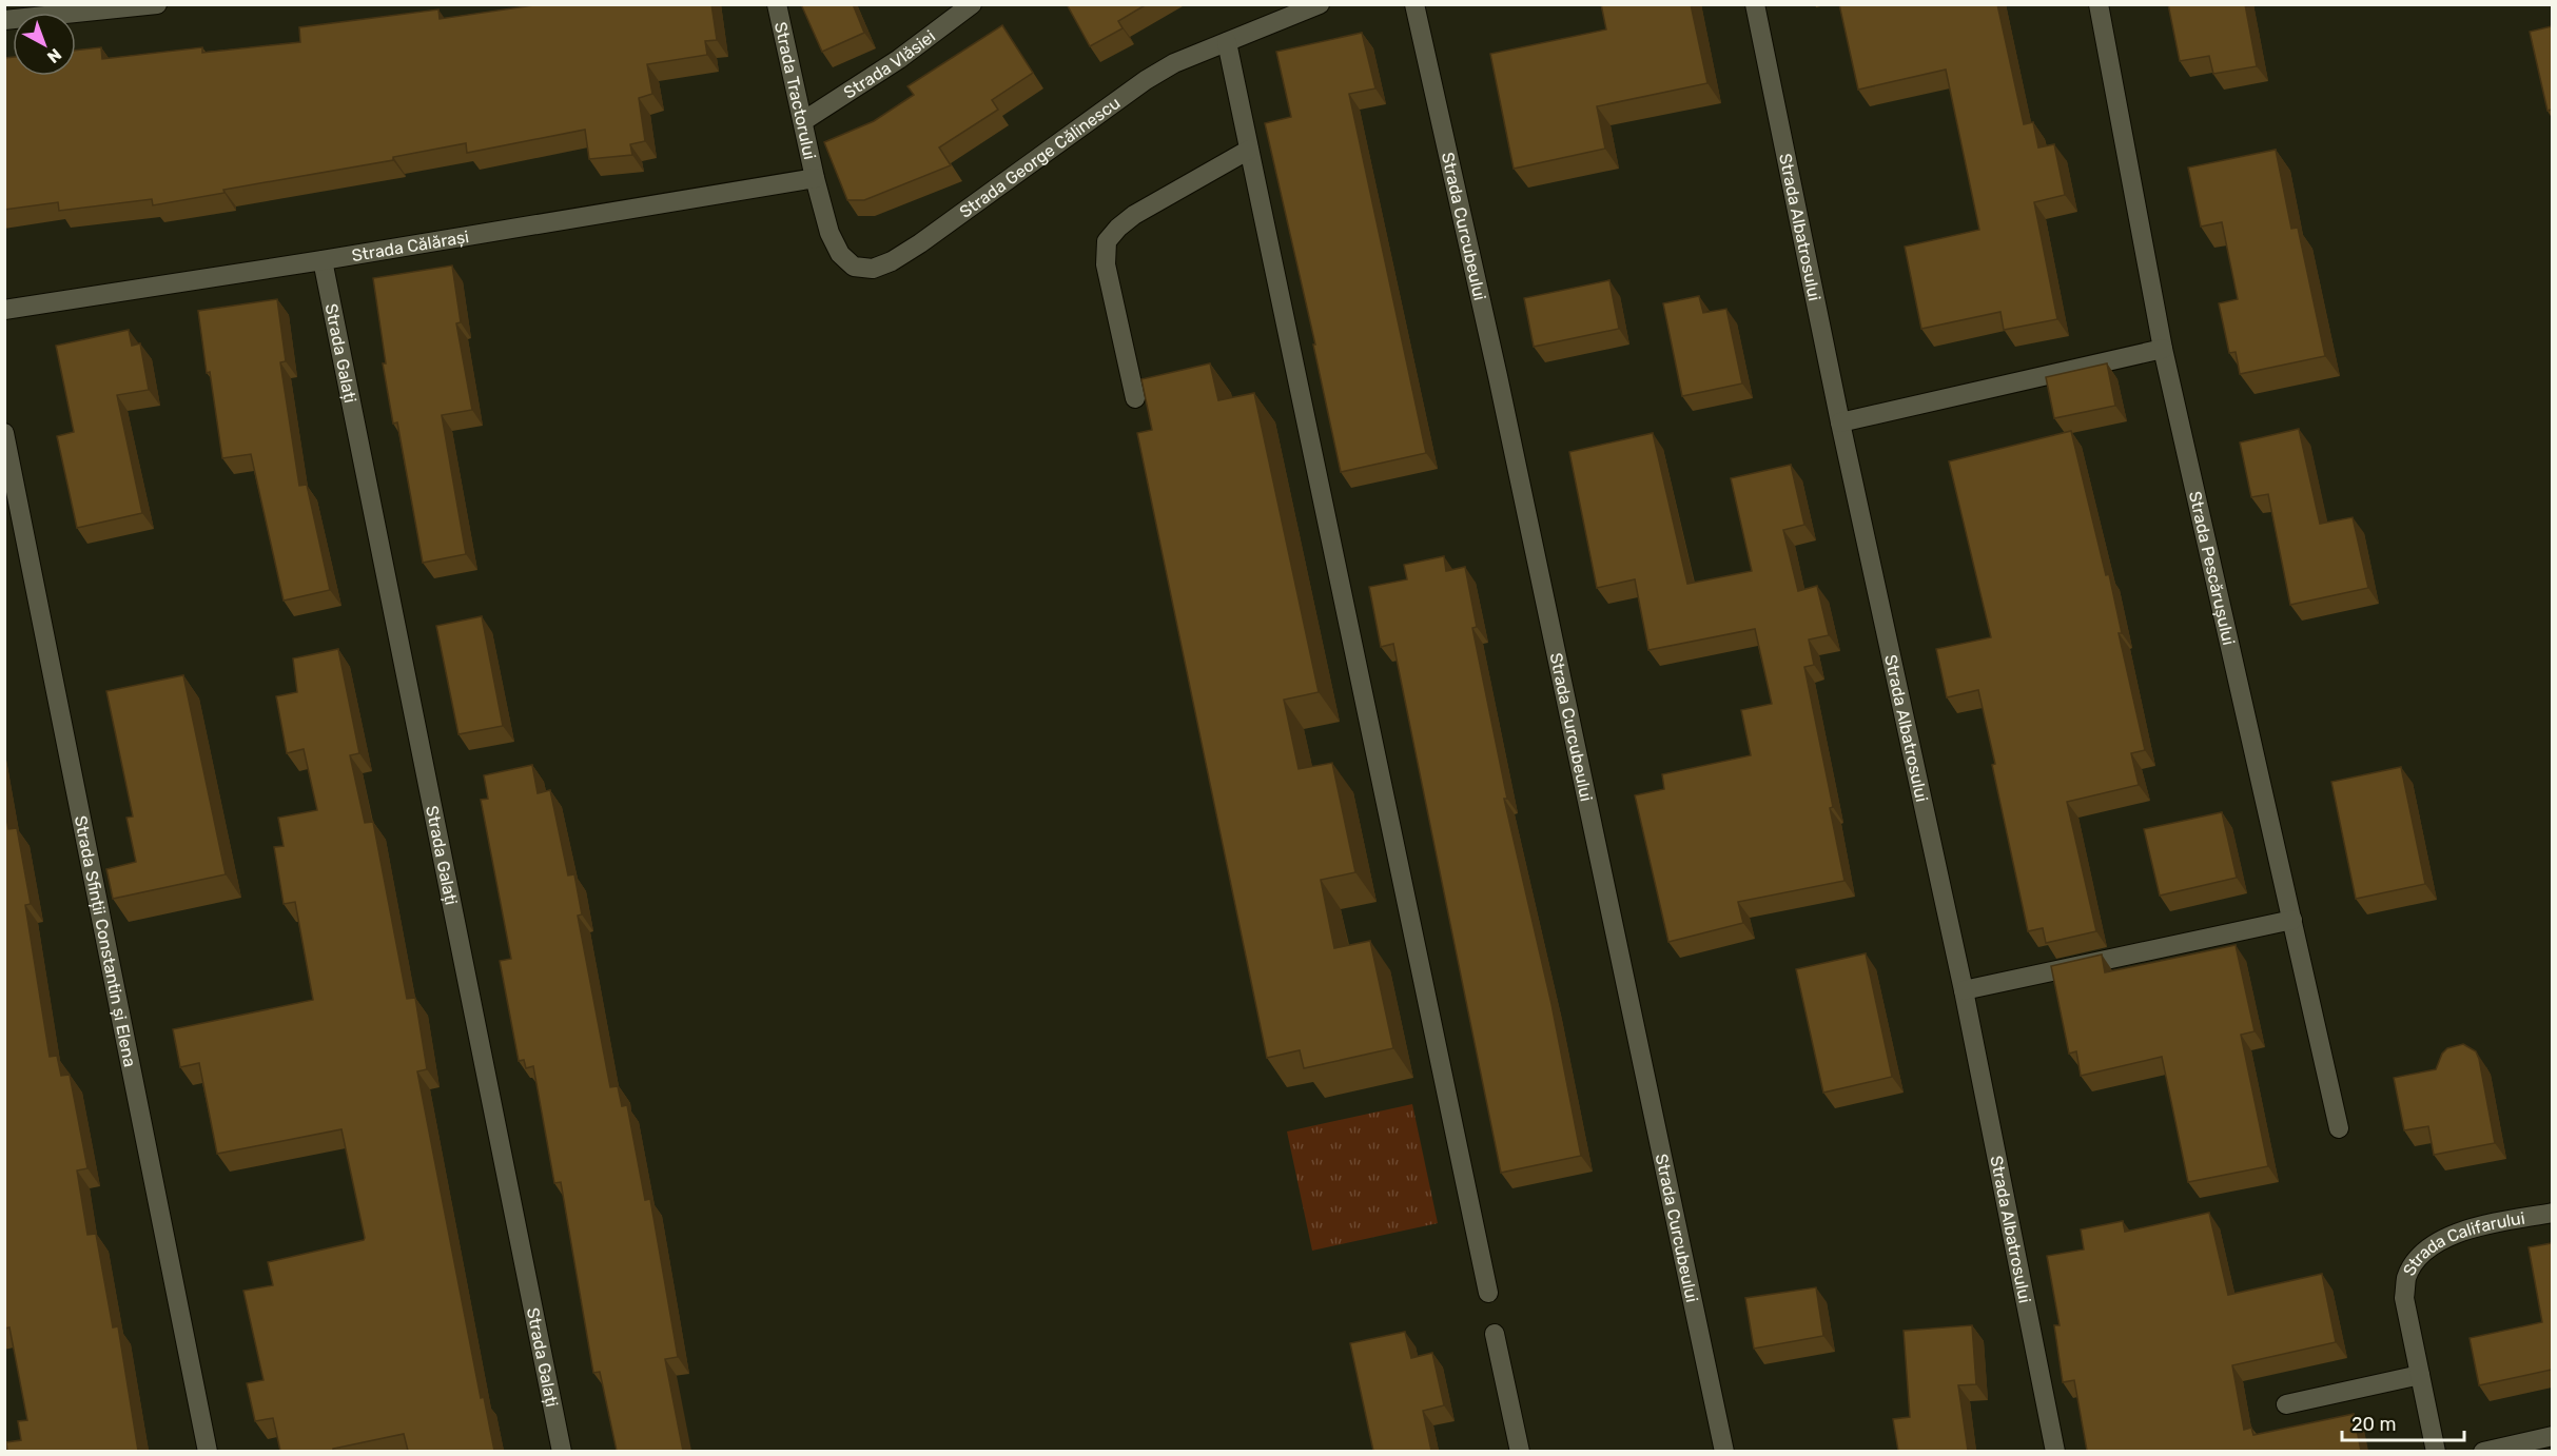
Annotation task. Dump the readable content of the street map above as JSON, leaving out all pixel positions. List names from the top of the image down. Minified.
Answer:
{"streets":{"street":["Strada Vlăsiei","Strada Tractorului","Strada George Călinescu","Strada Curcubeului","Strada Albatrosului","Strada Călărași","Strada Galați","Strada Pescărușului","Strada Sfinții Constantin și Elena","Strada Califarului"]},"crossings":[["Strada Vlăsiei","Strada Tractorului"],["Strada Tractorului","Strada George Călinescu"],["Strada Tractorului","Strada Călărași"],["Strada George Călinescu","Strada Călărași"],["Strada Călărași","Strada Galați"]],"scale_bar":"20 m","north":"bottom right"}
